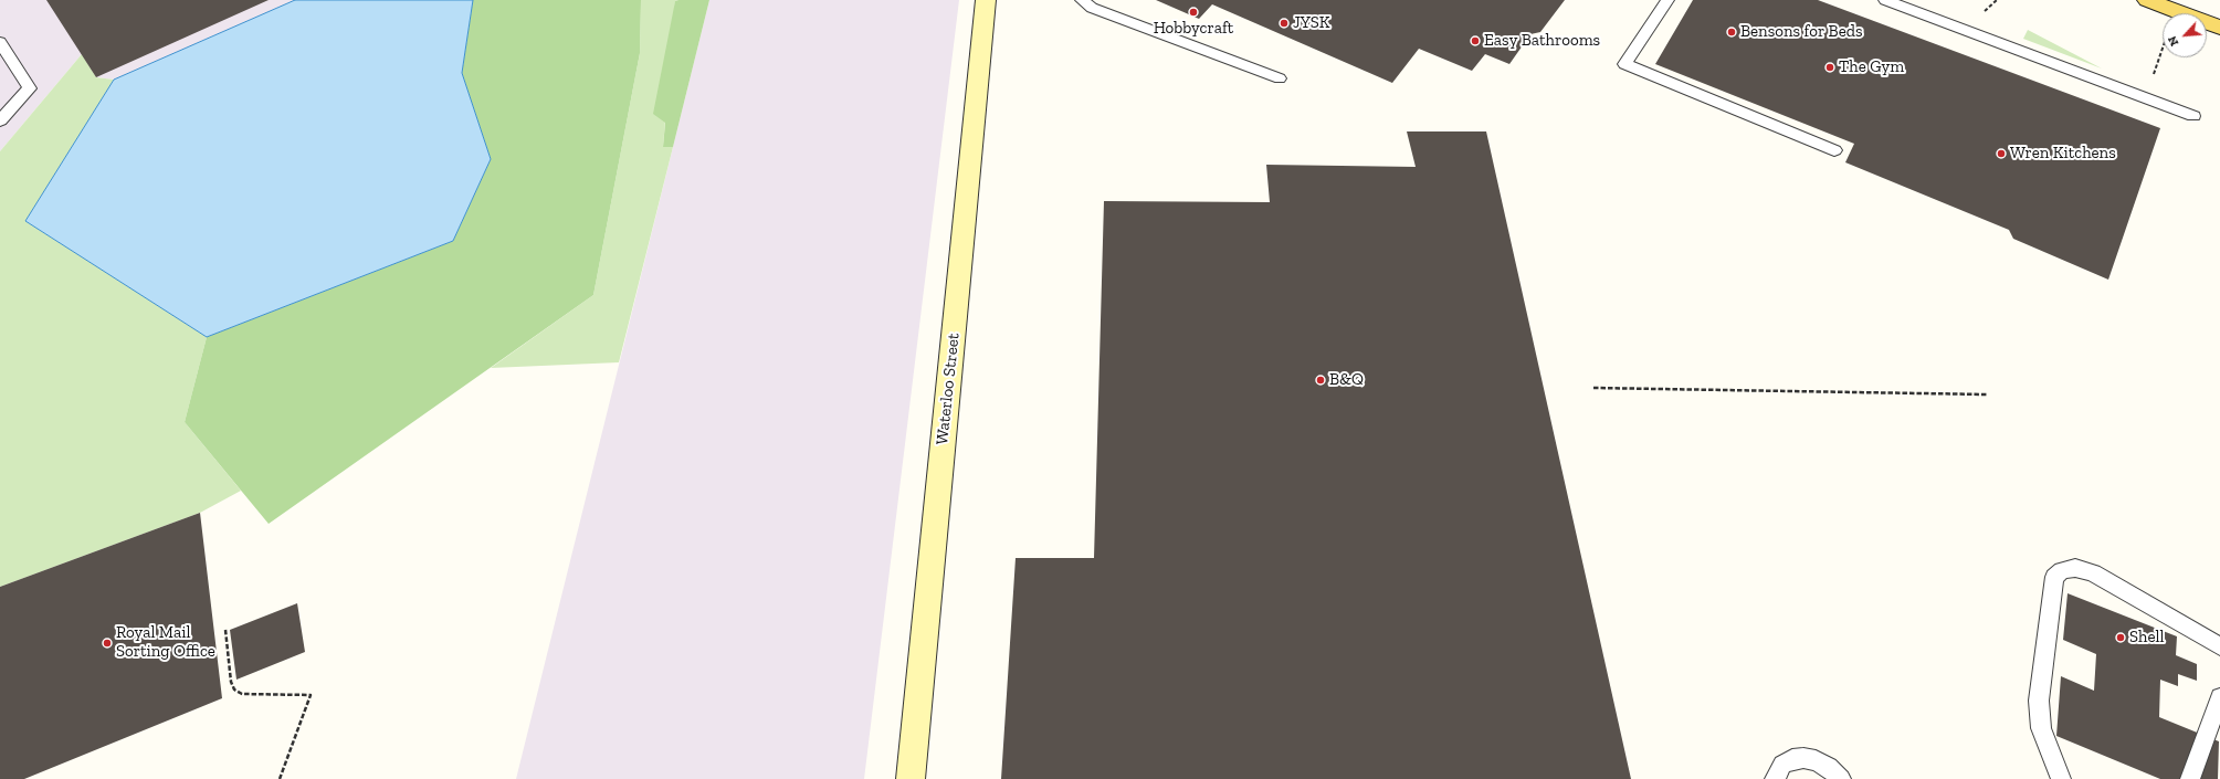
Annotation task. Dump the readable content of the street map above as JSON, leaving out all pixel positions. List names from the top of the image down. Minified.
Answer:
{"streets":{"street":["Waterloo Street"]},"places":["Hobbycraft","JYSK","Bensons for Beds","Easy Bathrooms","The Gym","Wren Kitchens","B&Q","Shell","Royal Mail Sorting Office"],"north":"bottom left"}
